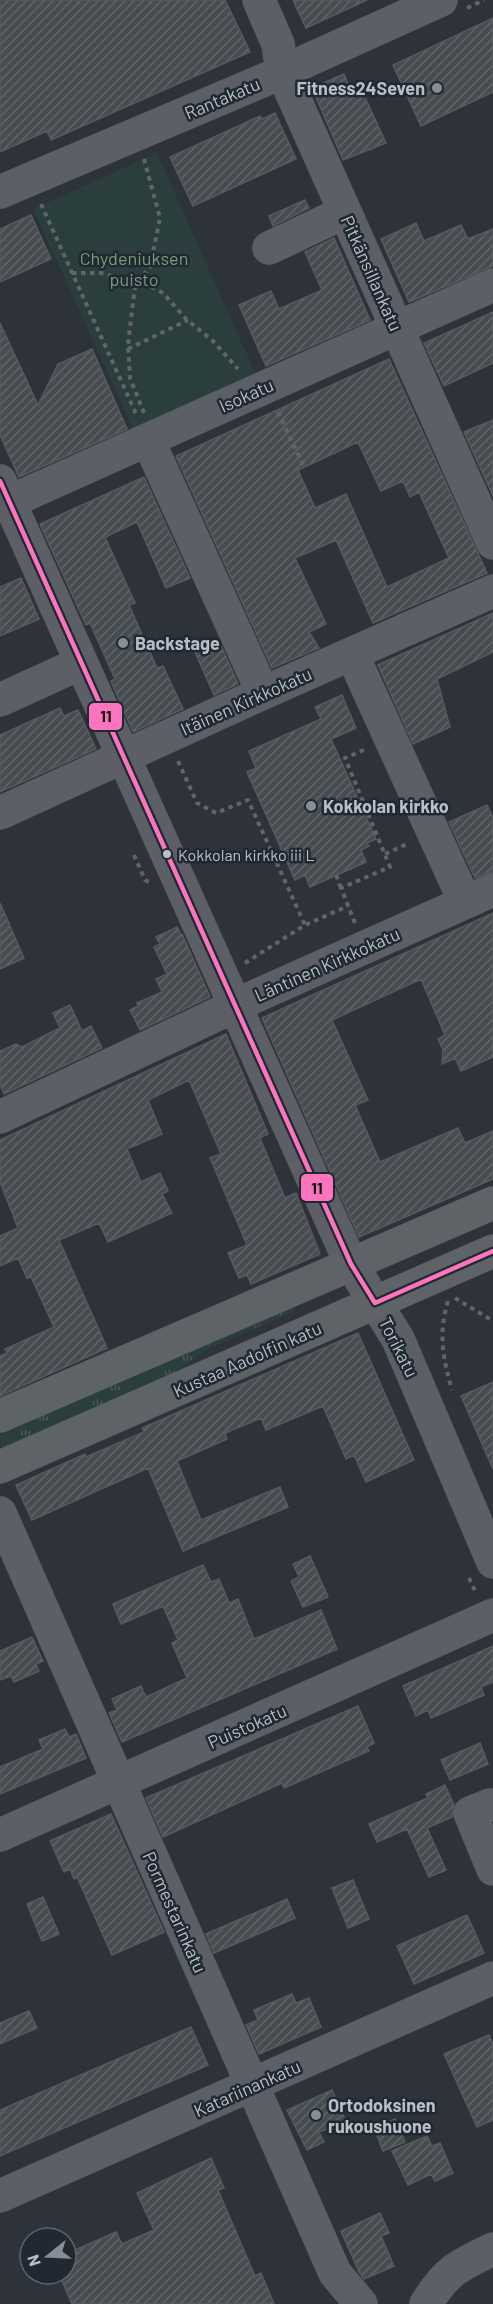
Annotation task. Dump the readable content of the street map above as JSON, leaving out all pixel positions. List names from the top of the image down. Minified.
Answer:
{"streets":{"main road":["Kustaa Aadolfin katu"],"street":["Rantakatu","Pitkänsillankatu","Isokatu","Itäinen Kirkkokatu","Läntinen Kirkkokatu","Torikatu","Puistokatu","Pormestarinkatu","Katariinankatu"]},"crossings":[["Rantakatu","Pitkänsillankatu"],["Pitkänsillankatu","Isokatu"],["Isokatu","Torikatu"],["Itäinen Kirkkokatu","Torikatu"],["Läntinen Kirkkokatu","Torikatu"],["Torikatu","Kustaa Aadolfin katu"],["Puistokatu","Pormestarinkatu"],["Pormestarinkatu","Katariinankatu"]],"parks":["Chydeniuksen puisto"],"places":["Fitness24Seven","Backstage","Kokkolan kirkko","Kokkolan kirkko iii L","Ortodoksinen rukoushuone"],"lines":["transit line 11"],"north":"left"}
